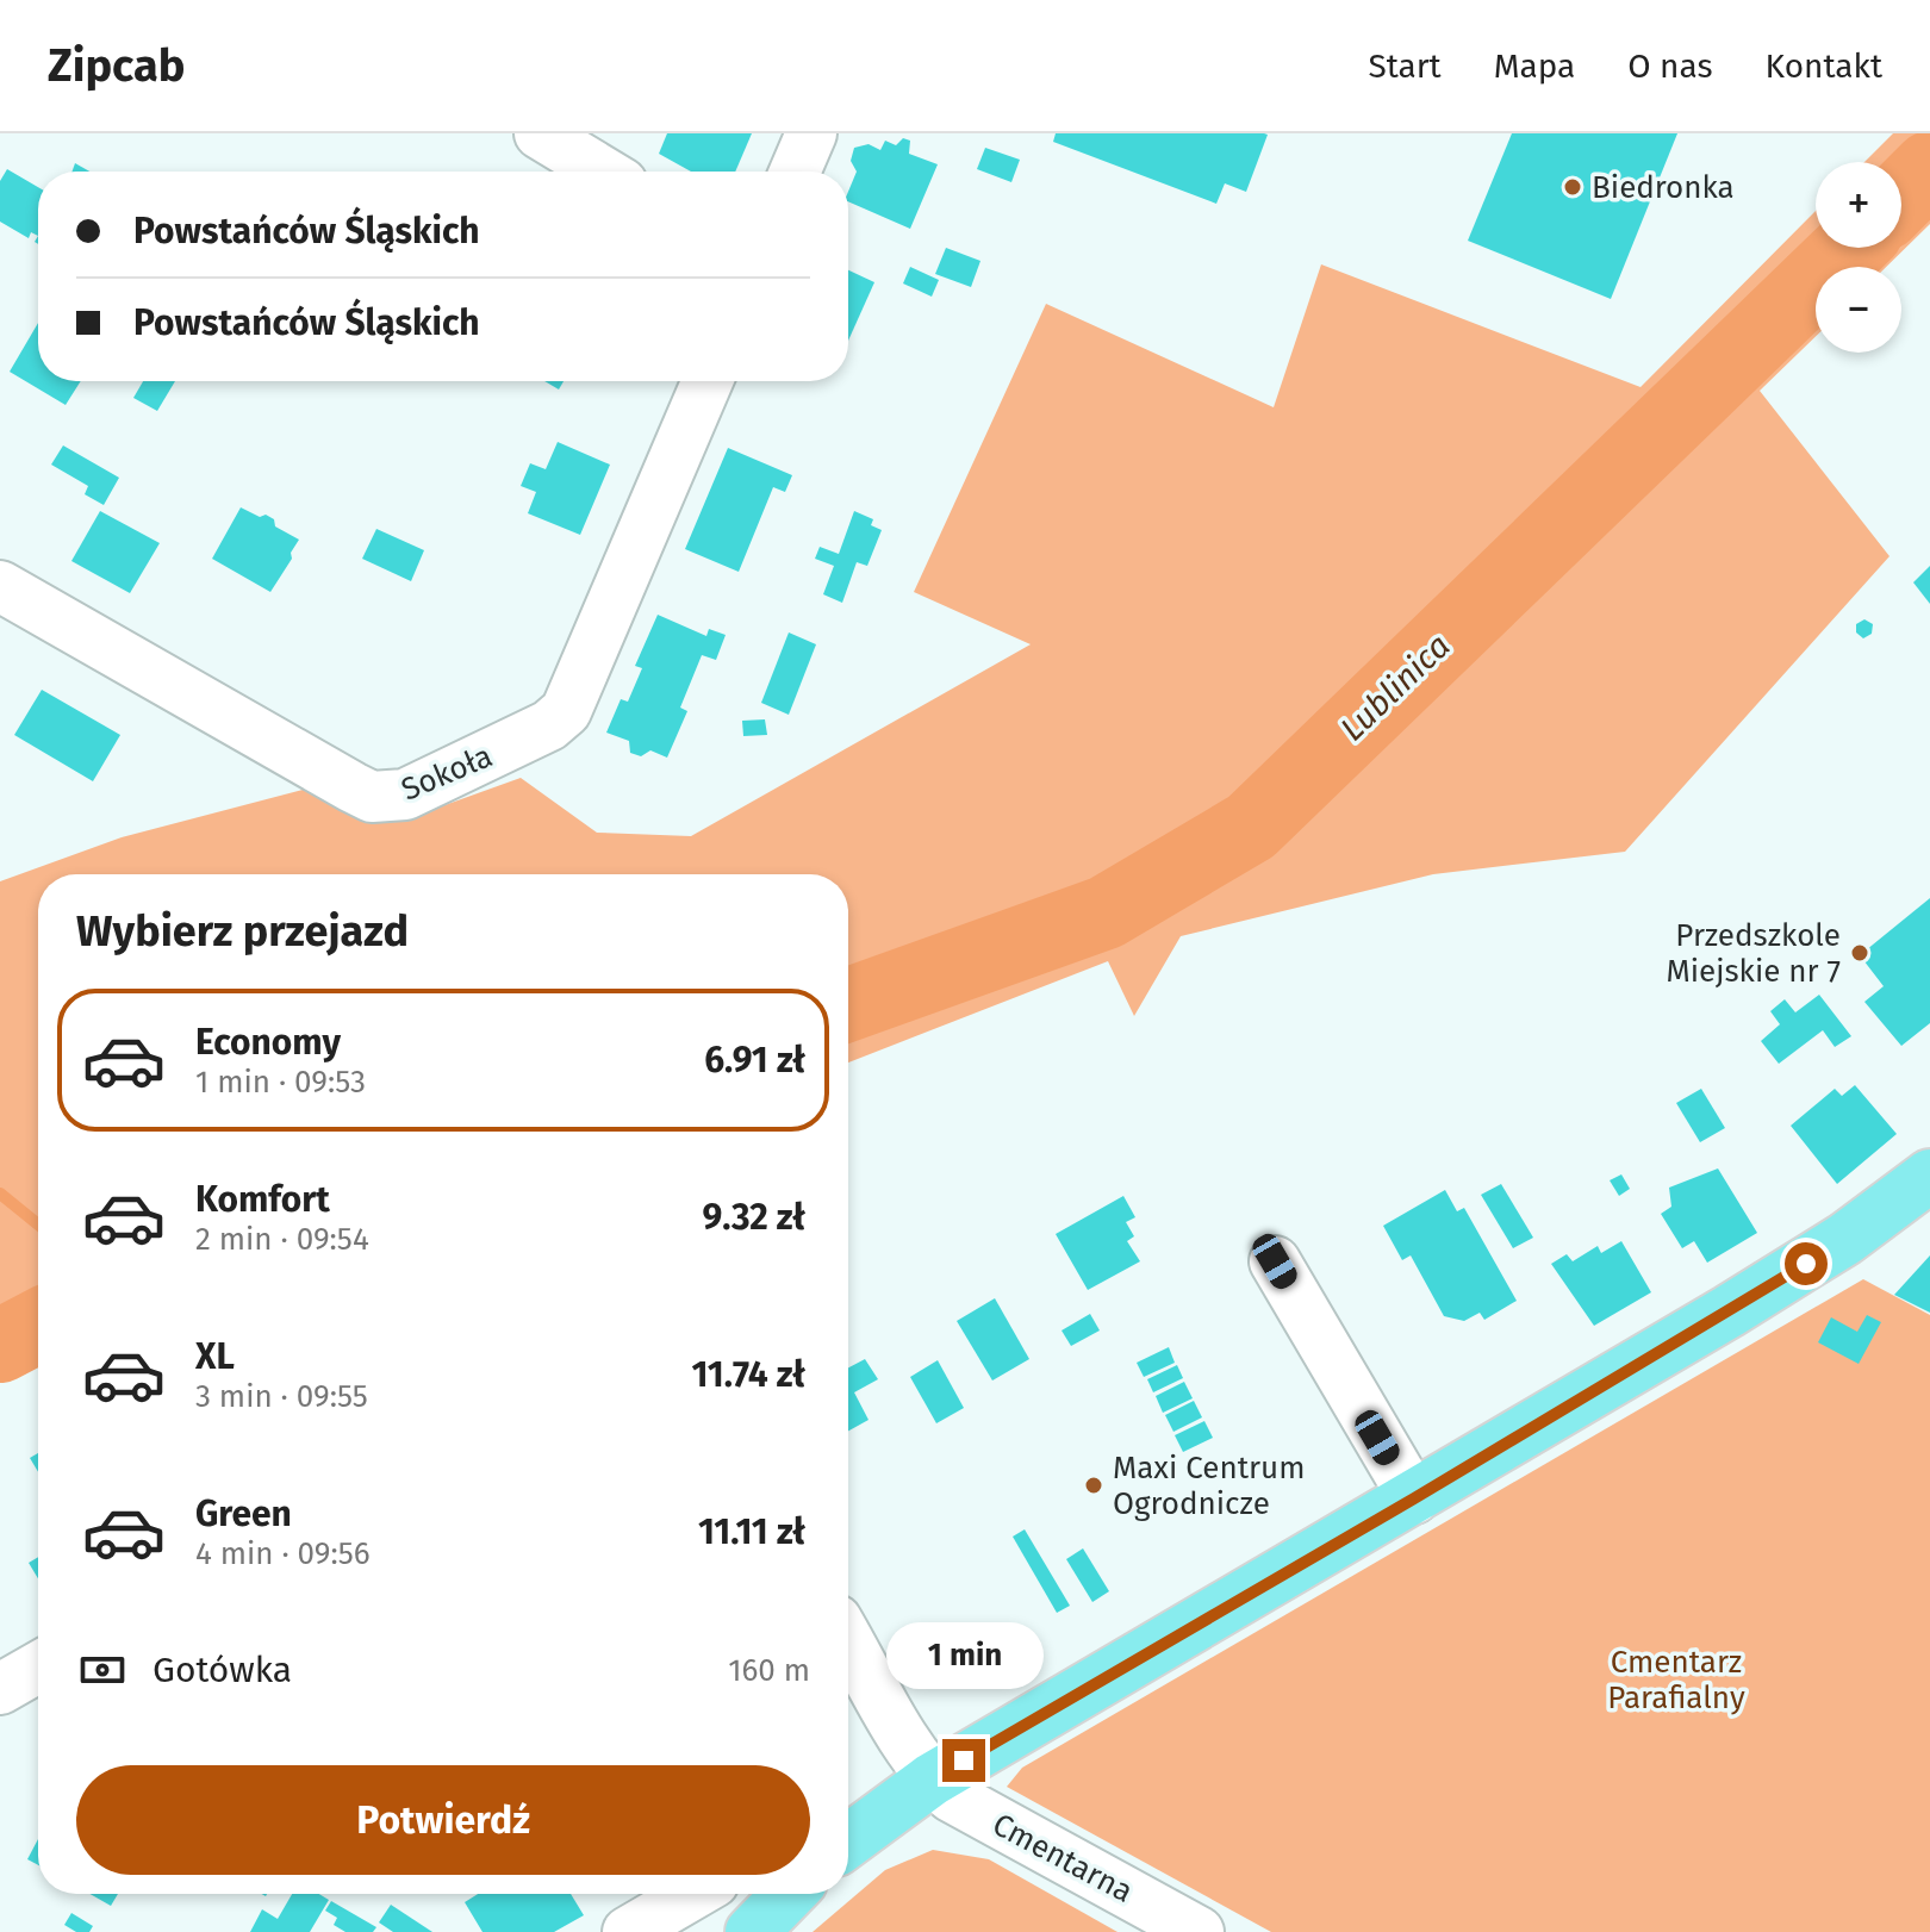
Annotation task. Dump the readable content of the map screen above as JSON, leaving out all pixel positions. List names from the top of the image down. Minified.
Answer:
{"streets":{"street":["Sokoła","Cmentarna"]},"water":["Lublinica"],"parks":["Cmentarz Parafialny"],"places":["Biedronka","Przedszkole Miejskie nr 7","Maxi Centrum Ogrodnicze"],"page":{"header":"Zipcab","nav":["Start","Mapa","O nas","Kontakt"],"map_buttons":["+","−"],"banner":["Powstańców Śląskich","Powstańców Śląskich"],"heading":"Wybierz przejazd","list":[{"name":"Economy","note":"1 min · 09:53","value":"6.91 zł"},{"name":"Komfort","note":"2 min · 09:54","value":"9.32 zł"},{"name":"XL","note":"3 min · 09:55","value":"11.74 zł"},{"name":"Green","note":"4 min · 09:56","value":"11.11 zł"}],"pay":["Gotówka","160 m"],"bubble":"1 min","buttons":"Potwierdź"}}
